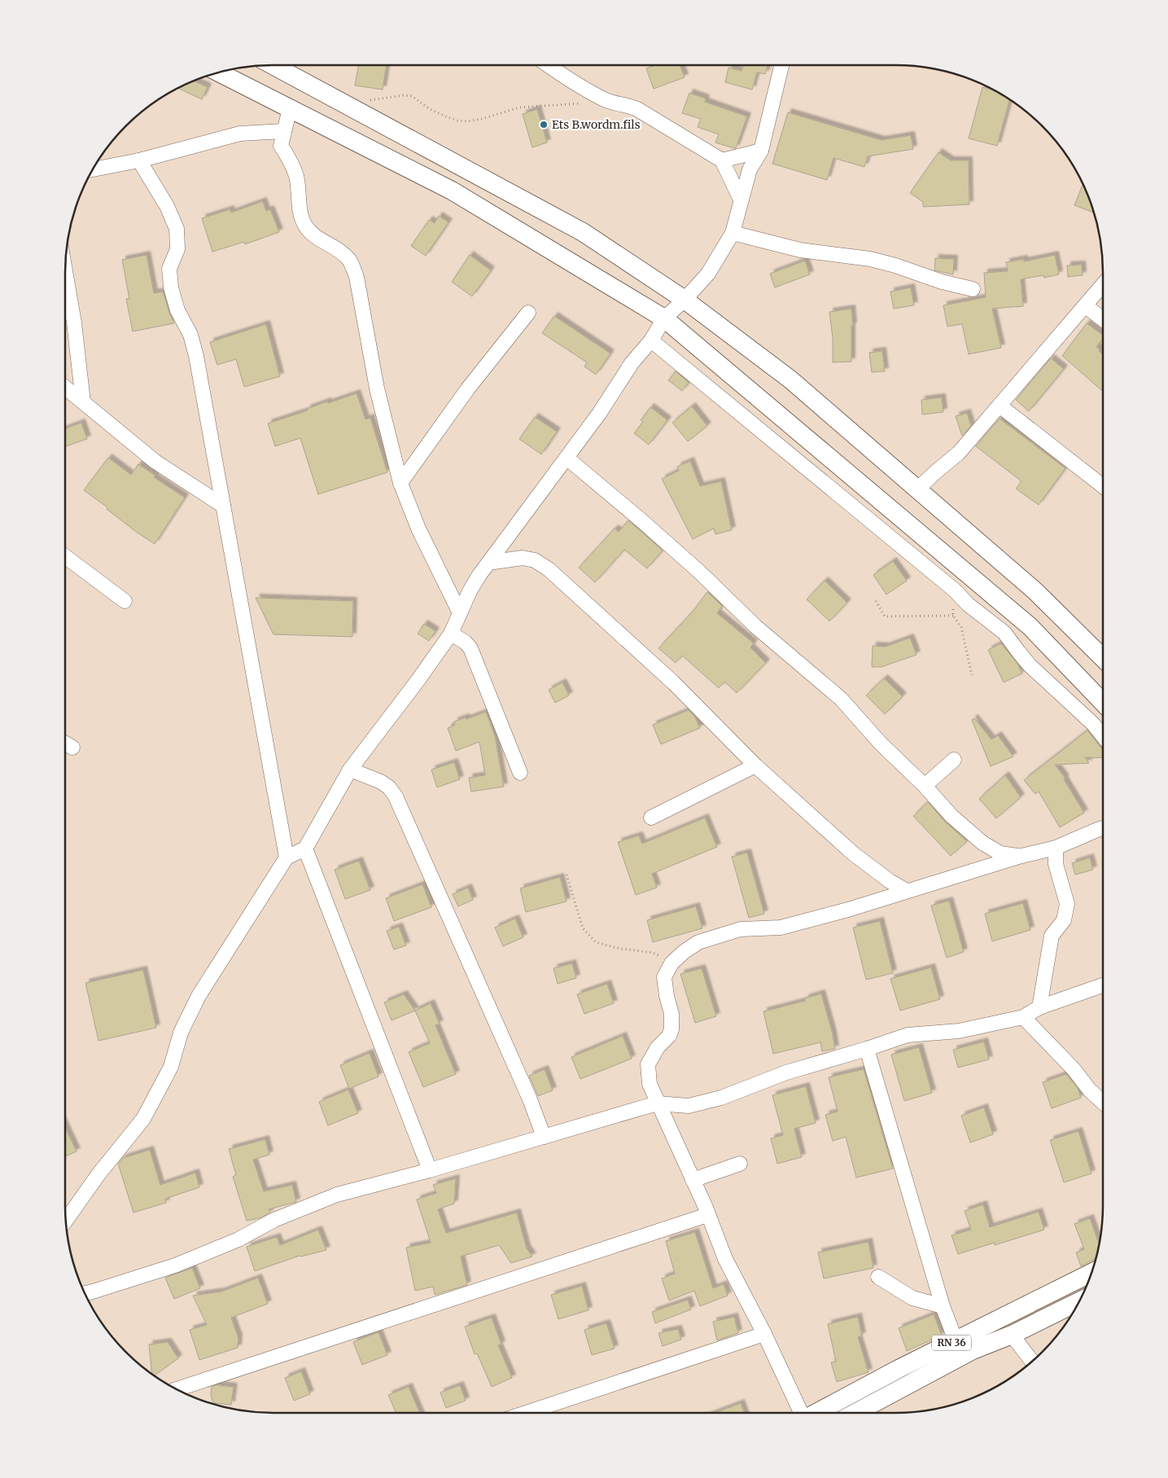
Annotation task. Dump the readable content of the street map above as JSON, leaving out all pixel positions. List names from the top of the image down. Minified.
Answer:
{"streets":{"main road":["RN 36"]},"places":["Ets B.wordm.fils"]}
